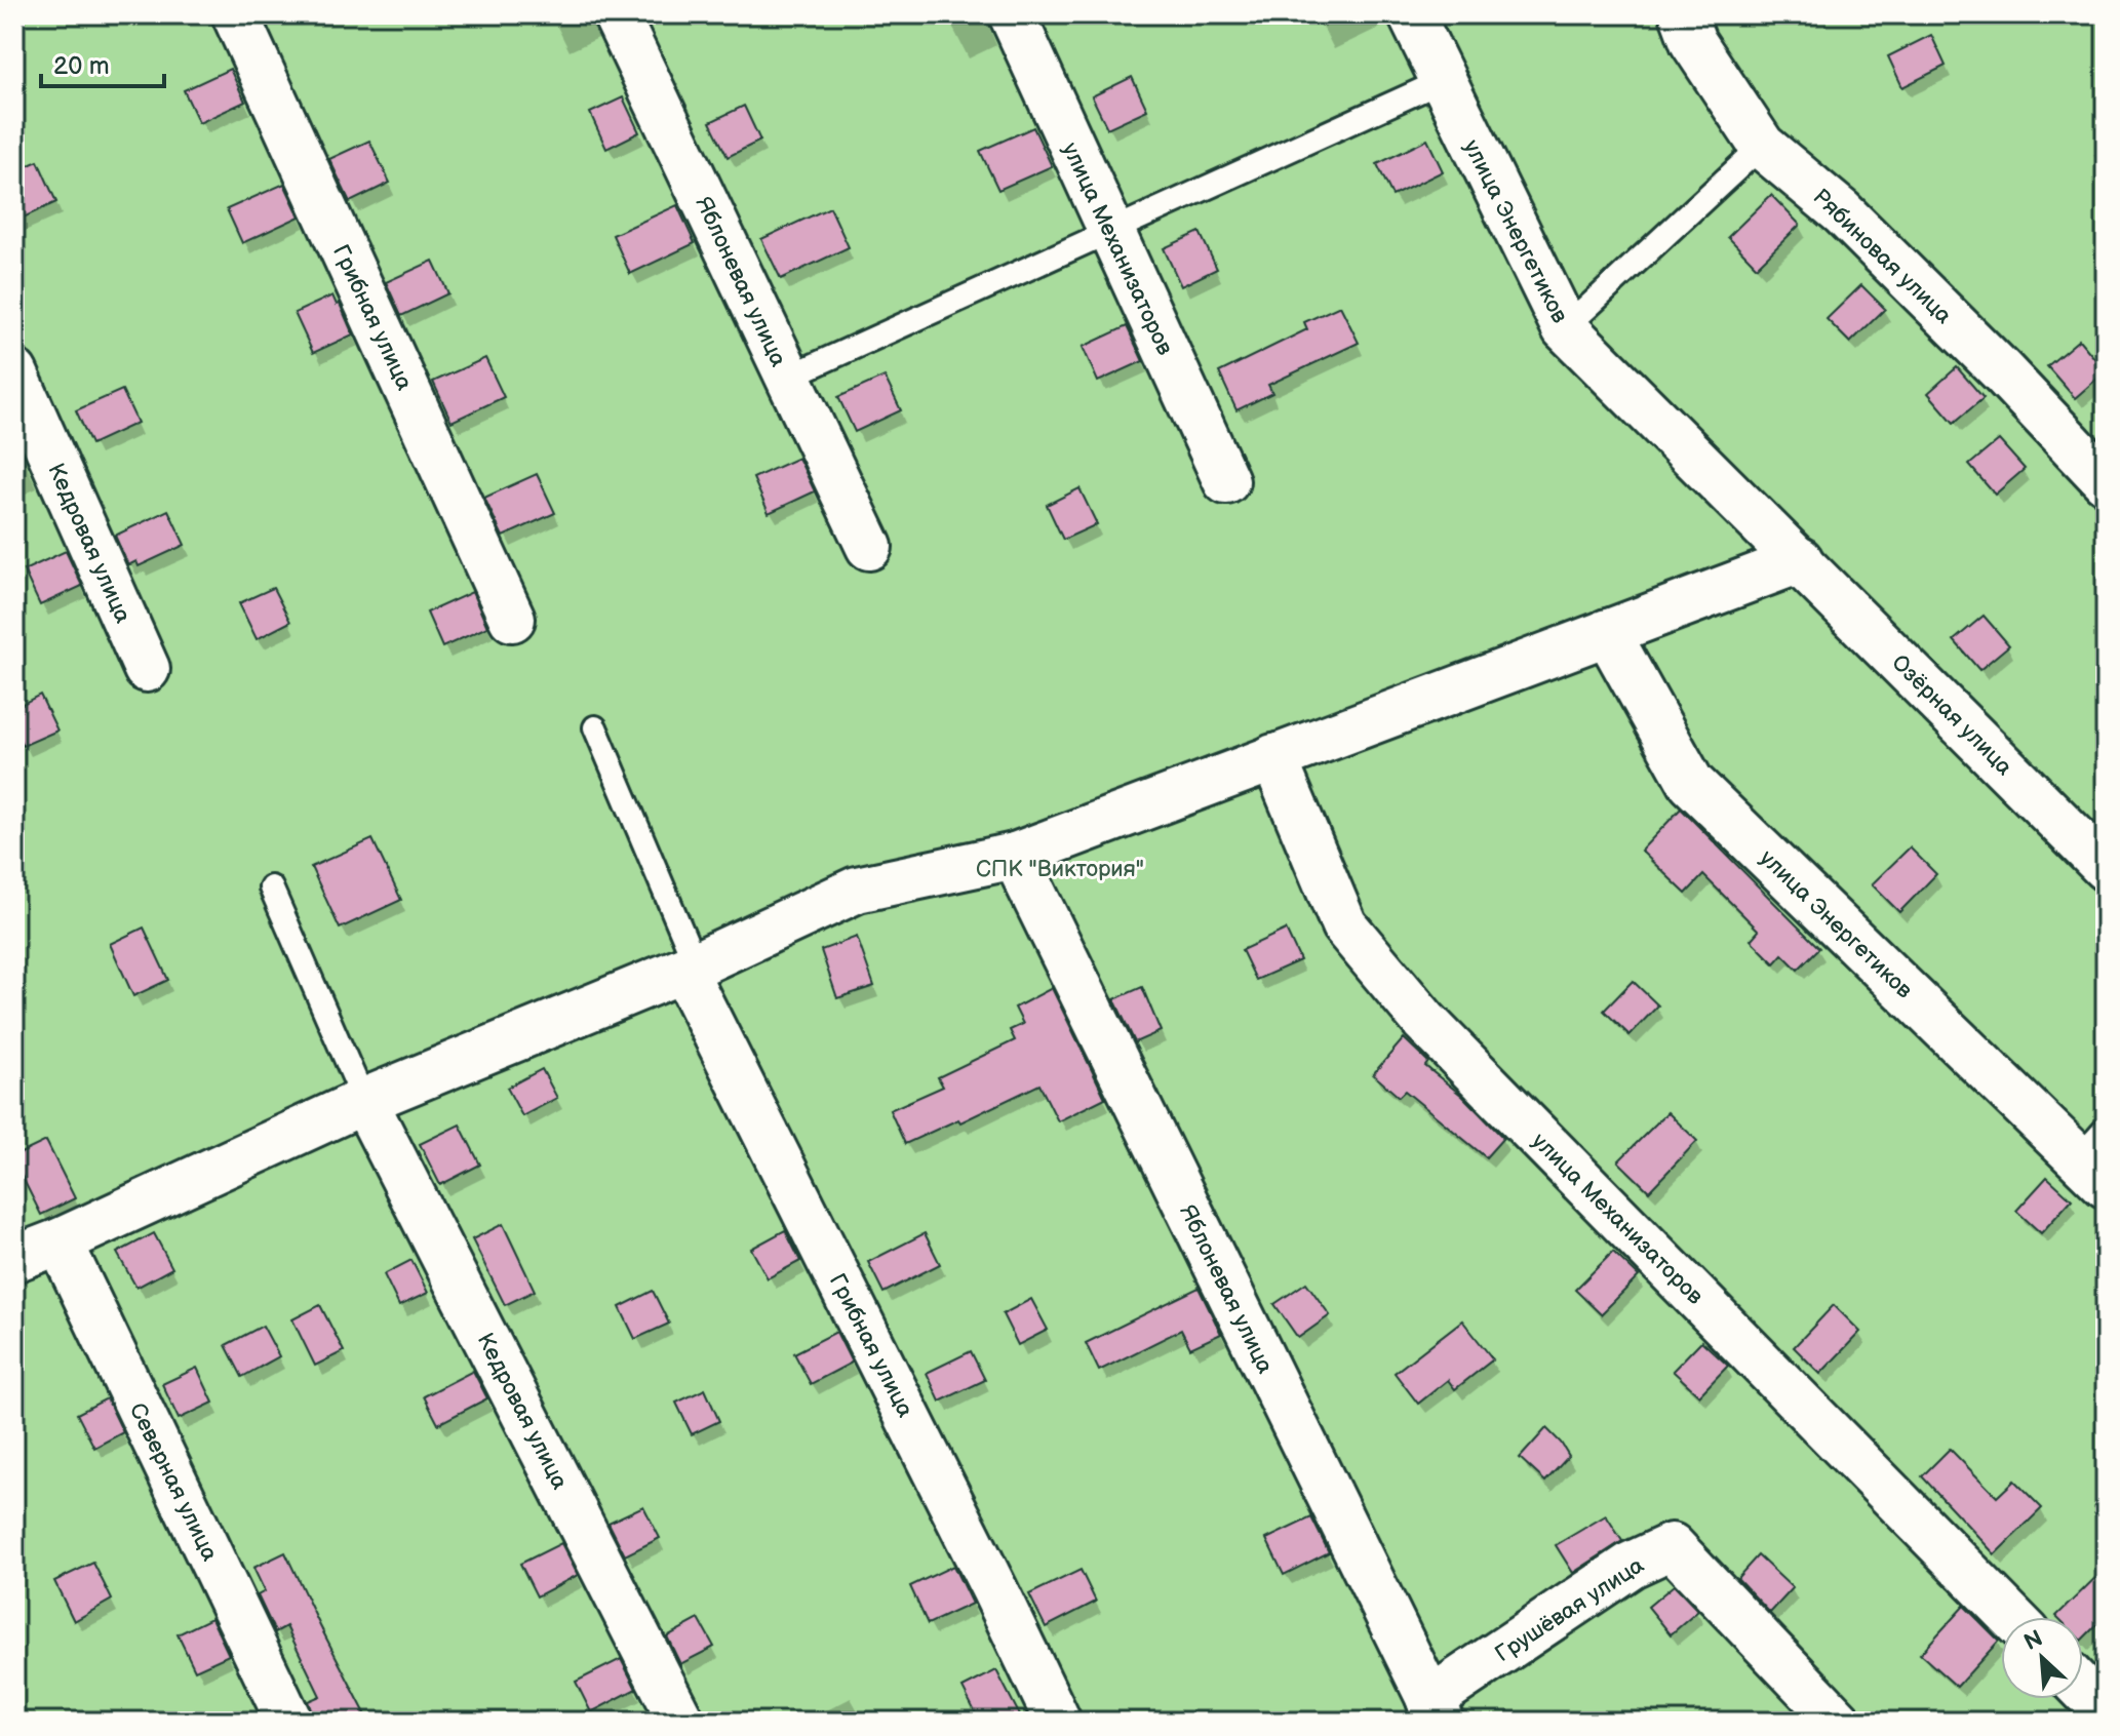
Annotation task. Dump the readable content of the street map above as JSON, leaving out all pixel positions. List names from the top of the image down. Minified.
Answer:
{"streets":{"street":["улица Энергетиков","улица Механизаторов","Рябиновая улица","Яблоневая улица","Грибная улица","Кедровая улица","Озёрная улица","Северная улица","Грушёвая улица"]},"crossings":[["улица Энергетиков","Озёрная улица"],["Яблоневая улица","Грушёвая улица"]],"parks":["СПК \"Виктория\""],"scale_bar":"20 m","north":"top left"}
